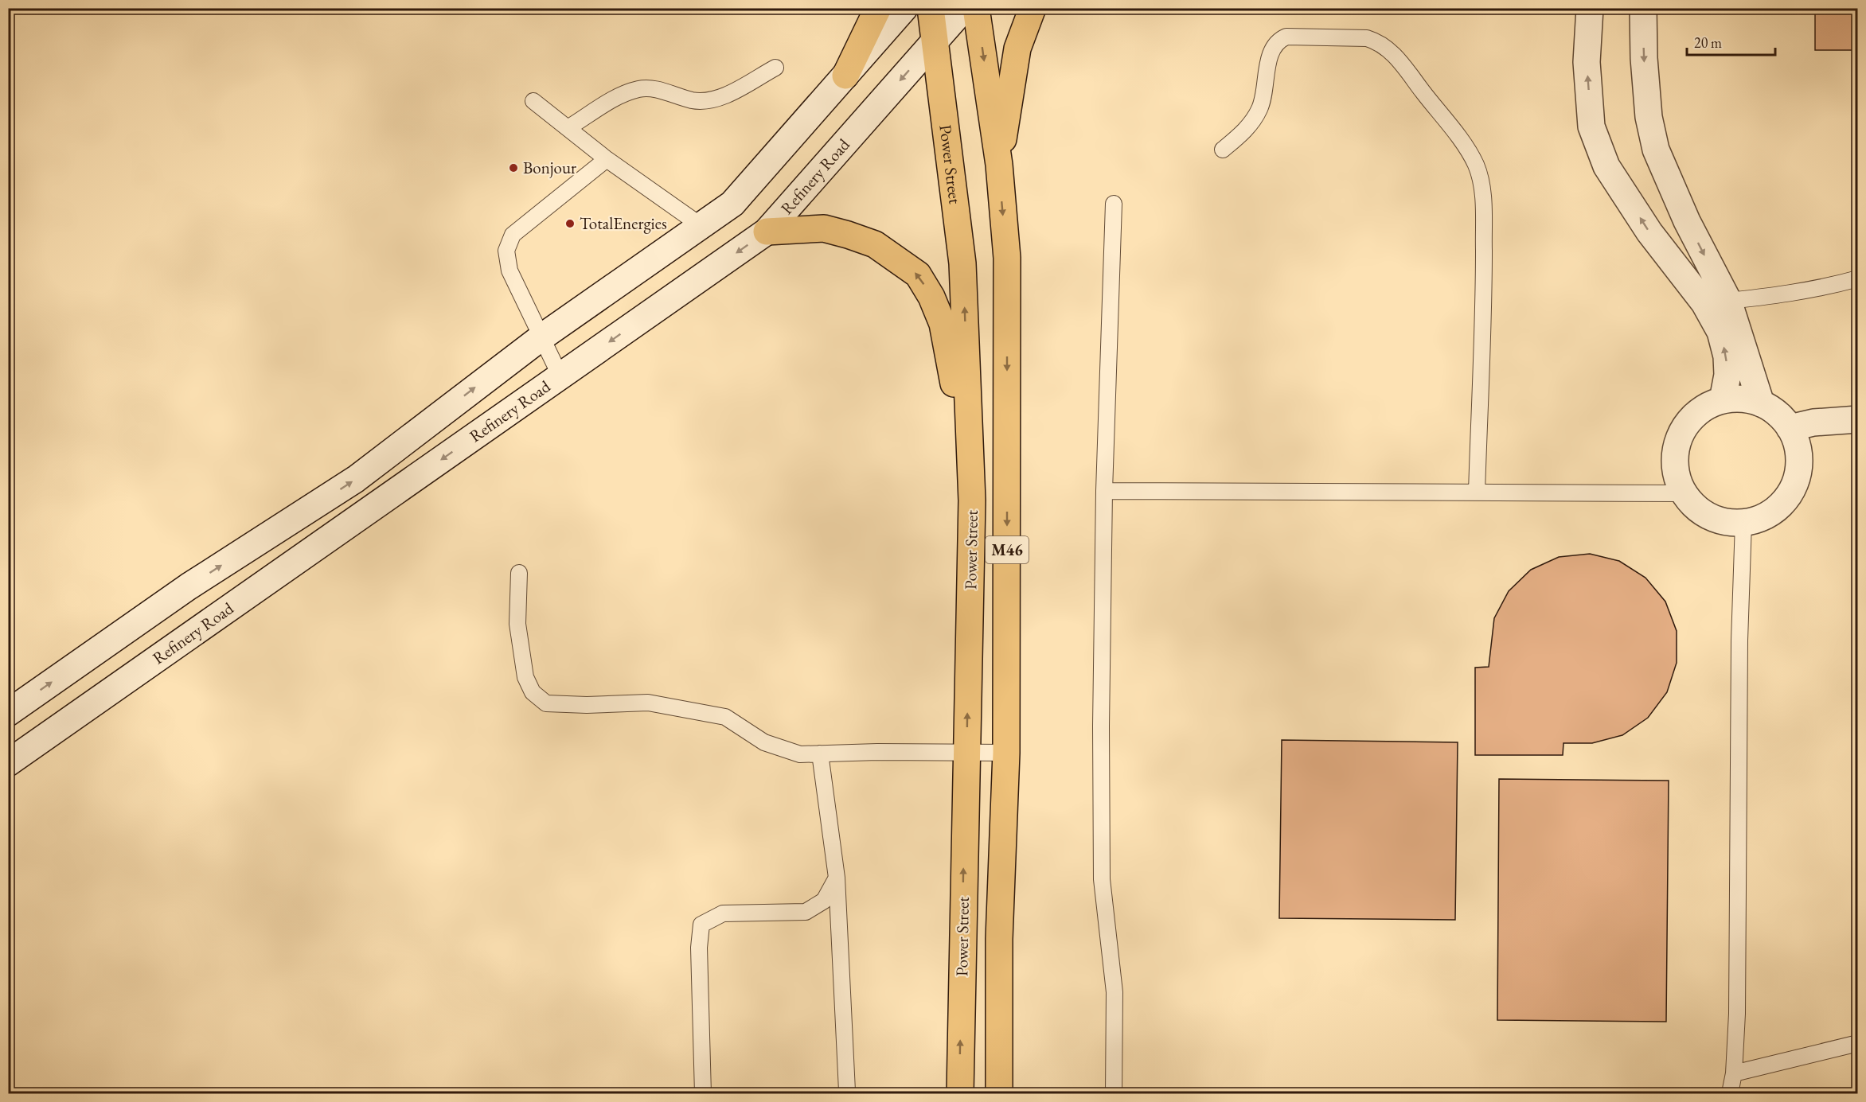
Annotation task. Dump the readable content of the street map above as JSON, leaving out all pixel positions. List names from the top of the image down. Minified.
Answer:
{"streets":{"main road":["Power Street","Refinery Road","M46"]},"crossings":[["Power Street","Refinery Road"]],"places":["Bonjour","TotalEnergies"],"scale_bar":"20 m"}
